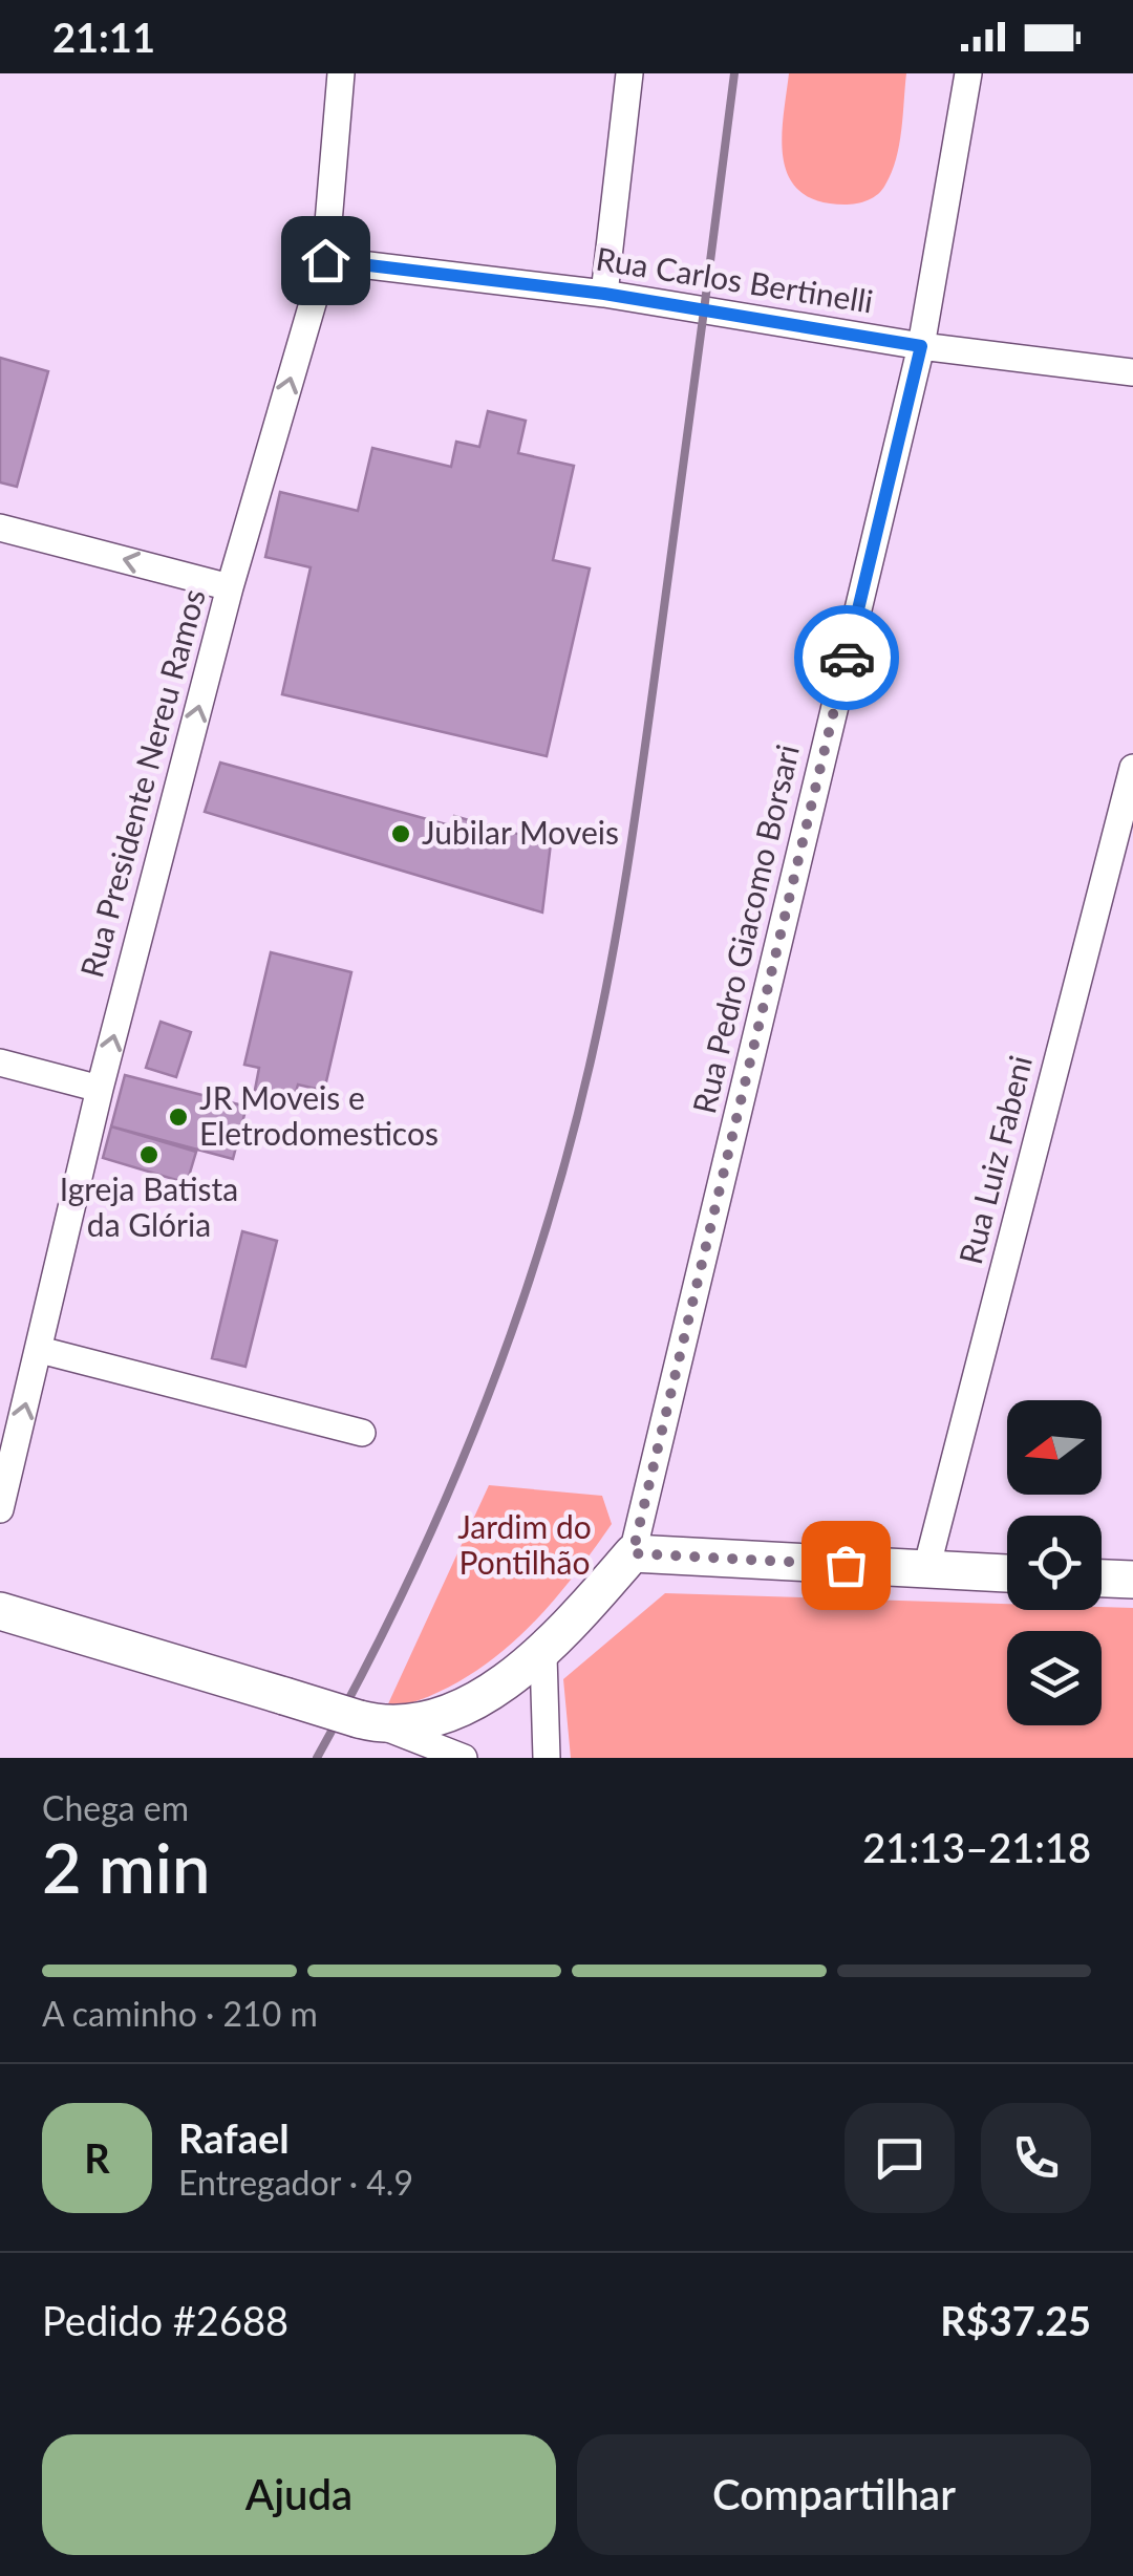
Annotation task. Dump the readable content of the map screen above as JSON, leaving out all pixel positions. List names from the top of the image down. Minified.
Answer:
{"streets":{"street":["Rua Carlos Bertinelli","Rua Presidente Nereu Ramos","Rua Pedro Giacomo Borsari","Rua Luiz Fabeni"]},"crossings":[["Rua Carlos Bertinelli","Rua Presidente Nereu Ramos"],["Rua Carlos Bertinelli","Rua Pedro Giacomo Borsari"]],"one_way":["Rua Presidente Nereu Ramos"],"parks":["Jardim do Pontilhão"],"places":["Jubilar Moveis","JR Moveis e Eletrodomesticos","Igreja Batista da Glória"],"north":"left","page":{"status":"21:11","heading":["2 min","Chega em","21:13–21:18"],"panel":["Rafael","Entregador · 4.9","Pedido #2688","R$37.25"],"bar":"A caminho · 210 m","round":"R","buttons":["Ajuda","Compartilhar"]}}
